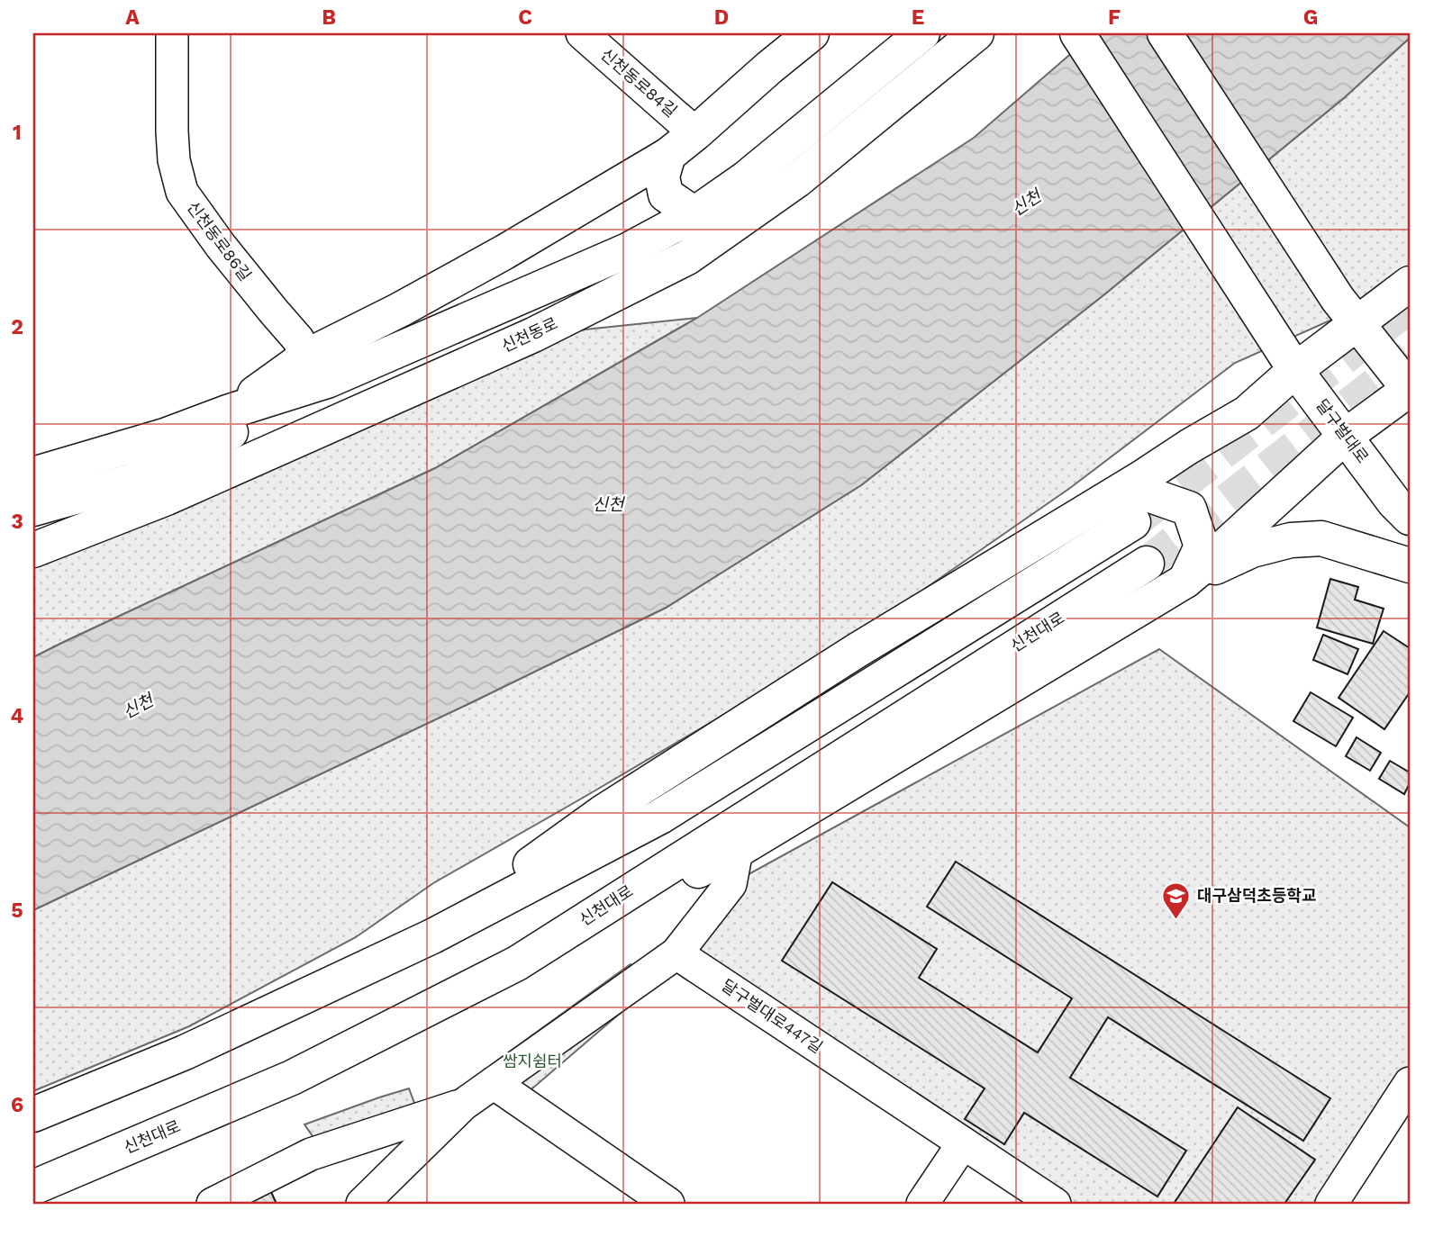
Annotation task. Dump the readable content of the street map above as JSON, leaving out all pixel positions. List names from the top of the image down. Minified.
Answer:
{"streets":{"main road":["신천동로","달구벌대로","신천대로"],"street":["신천동로84길","신천동로86길","달구벌대로447길"]},"water":["신천"],"parks":["쌈지쉼터"],"places":{"school or university":["대구삼덕초등학교"]},"grid":{"columns":["A","B","C","D","E","F","G"],"rows":["1","2","3","4","5","6"]}}
